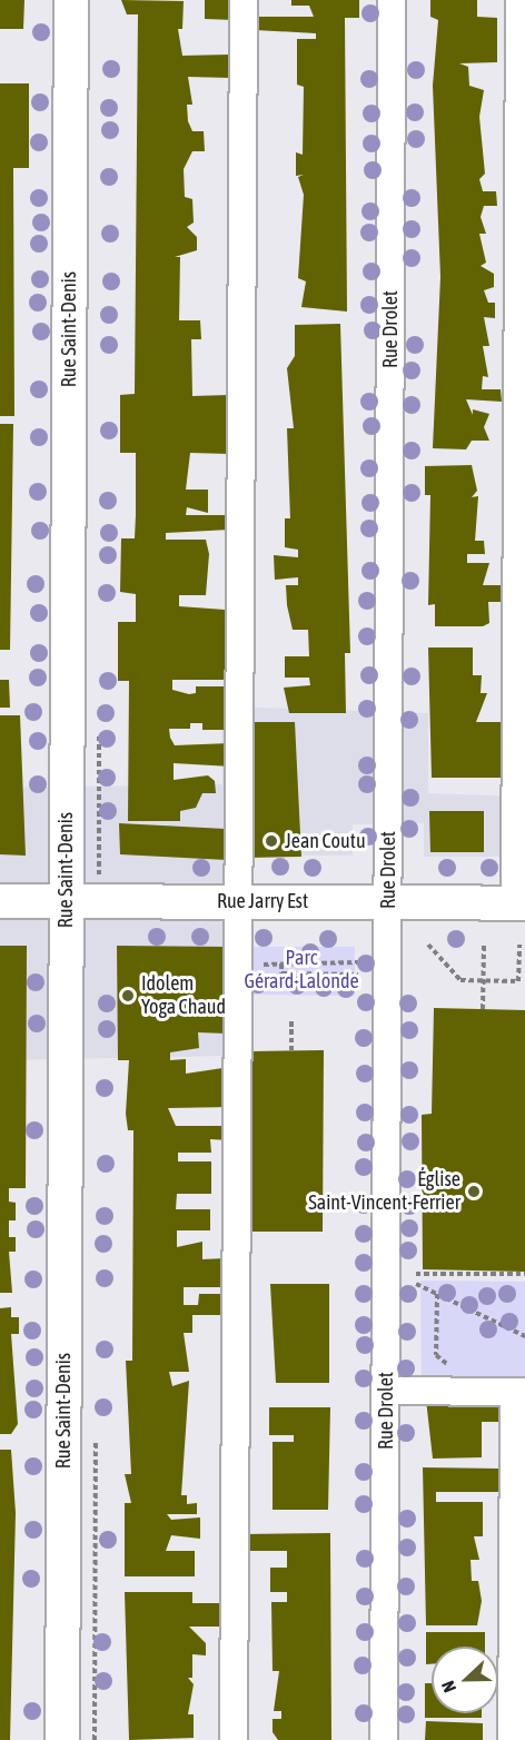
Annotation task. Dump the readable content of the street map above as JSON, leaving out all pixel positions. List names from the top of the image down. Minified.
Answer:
{"streets":{"main road":["Rue Saint-Denis","Rue Jarry Est"],"street":["Rue Drolet"]},"crossings":[["Rue Saint-Denis","Rue Jarry Est"],["Rue Drolet","Rue Jarry Est"]],"parks":["Parc Gérard-Lalonde"],"places":["Jean Coutu","Idolem Yoga Chaud","Église Saint-Vincent-Ferrier"],"north":"left"}
